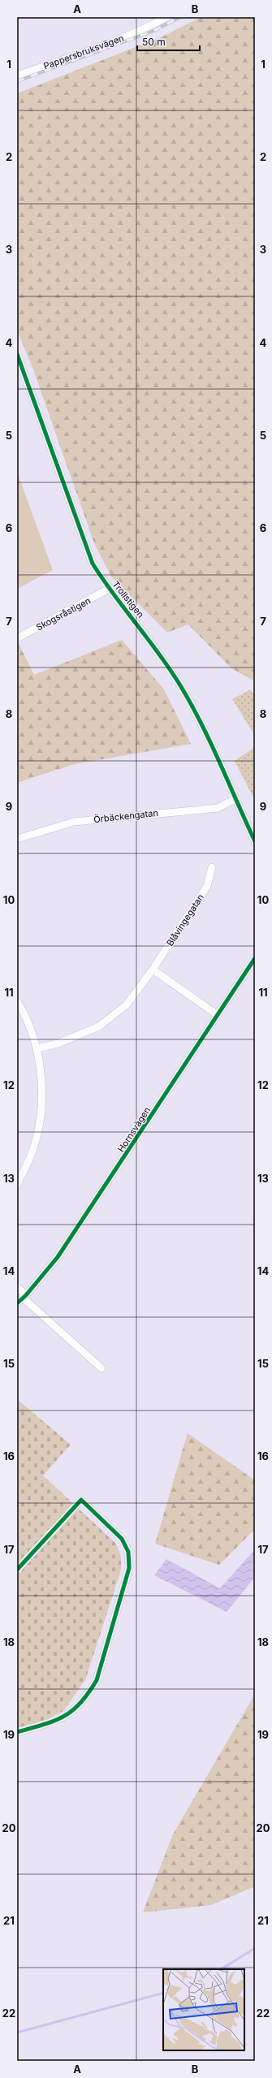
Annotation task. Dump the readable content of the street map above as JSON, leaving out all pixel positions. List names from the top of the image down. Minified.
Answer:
{"streets":{"street":["Pappersbruksvägen","Trollstigen","Skogsråstigen","Örbäckengatan","Blåvingegatan","Hornsvägen"]},"crossings":[["Trollstigen","Skogsråstigen"],["Trollstigen","Örbäckengatan"]],"scale_bar":"50 m","grid":{"columns":["A","B"],"rows":["1","2","3","4","5","6","7","8","9","10","11","12","13","14","15","16","17","18","19","20","21","22"]}}
